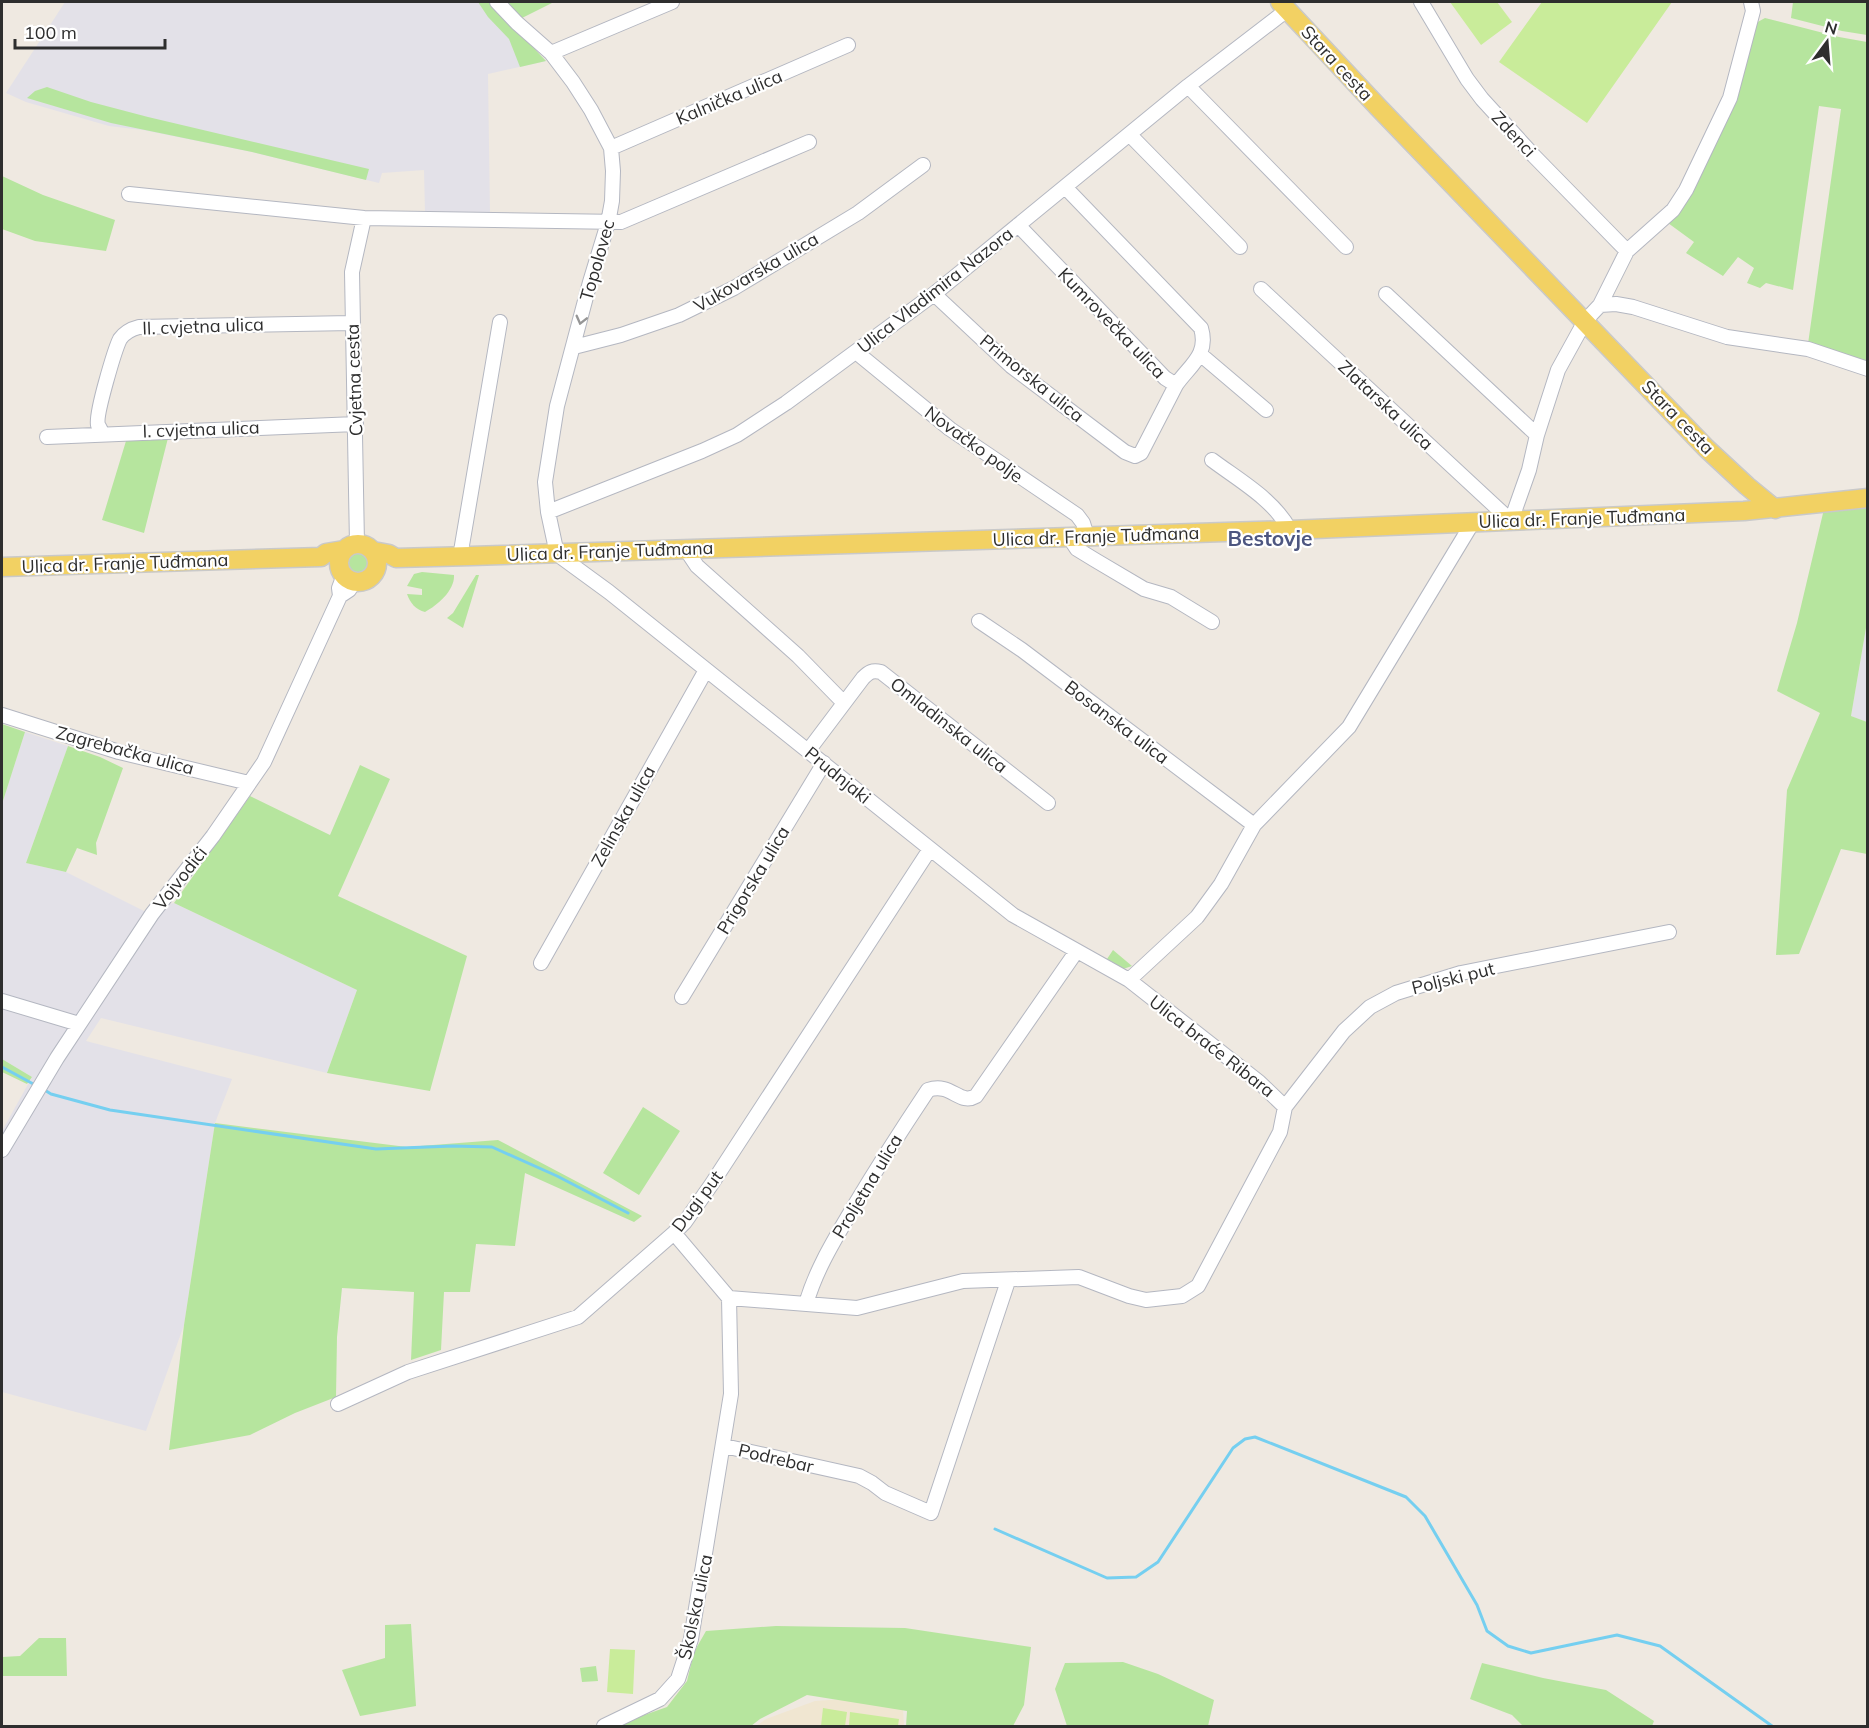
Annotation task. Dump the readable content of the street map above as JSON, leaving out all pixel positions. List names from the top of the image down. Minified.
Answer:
{"streets":{"main road":["Stara cesta","Ulica dr. Franje Tuđmana"],"street":["Kalnička ulica","Zdenci","Topolovec","Vukovarska ulica","Ulica Vladimira Nazora","Kumrovečka ulica","II. cvjetna ulica","Primorska ulica","Cvjetna cesta","Zlatarska ulica","I. cvjetna ulica","Novačko polje","Bosanska ulica","Omladinska ulica","Zagrebačka ulica","Prudnjaki","Zelinska ulica","Vojvodići","Prigorska ulica","Poljski put","Ulica braće Ribara","Proljetna ulica","Dugi put","Podrebar","Školska ulica"]},"crossings":[["Stara cesta","Ulica Vladimira Nazora"],["Stara cesta","Ulica dr. Franje Tuđmana"],["Kalnička ulica","Topolovec"],["Topolovec","Vukovarska ulica"],["Topolovec","Ulica Vladimira Nazora"],["Topolovec","Ulica dr. Franje Tuđmana"],["Topolovec","Prudnjaki"],["Ulica Vladimira Nazora","Kumrovečka ulica"],["Ulica Vladimira Nazora","Primorska ulica"],["Ulica Vladimira Nazora","Novačko polje"],["Kumrovečka ulica","Primorska ulica"],["II. cvjetna ulica","Cvjetna cesta"],["II. cvjetna ulica","I. cvjetna ulica"],["Cvjetna cesta","I. cvjetna ulica"],["Cvjetna cesta","Ulica dr. Franje Tuđmana"],["Cvjetna cesta","Vojvodići"],["Zlatarska ulica","Ulica dr. Franje Tuđmana"],["Novačko polje","Ulica dr. Franje Tuđmana"],["Ulica dr. Franje Tuđmana","Prudnjaki"],["Ulica dr. Franje Tuđmana","Vojvodići"],["Omladinska ulica","Prudnjaki"],["Zagrebačka ulica","Vojvodići"],["Prudnjaki","Zelinska ulica"],["Prudnjaki","Prigorska ulica"],["Prudnjaki","Ulica braće Ribara"],["Prudnjaki","Proljetna ulica"],["Prudnjaki","Dugi put"],["Poljski put","Ulica braće Ribara"],["Ulica braće Ribara","Proljetna ulica"],["Ulica braće Ribara","Podrebar"],["Podrebar","Školska ulica"]],"districts":["Bestovje"],"scale_bar":"100 m","north":"top"}
